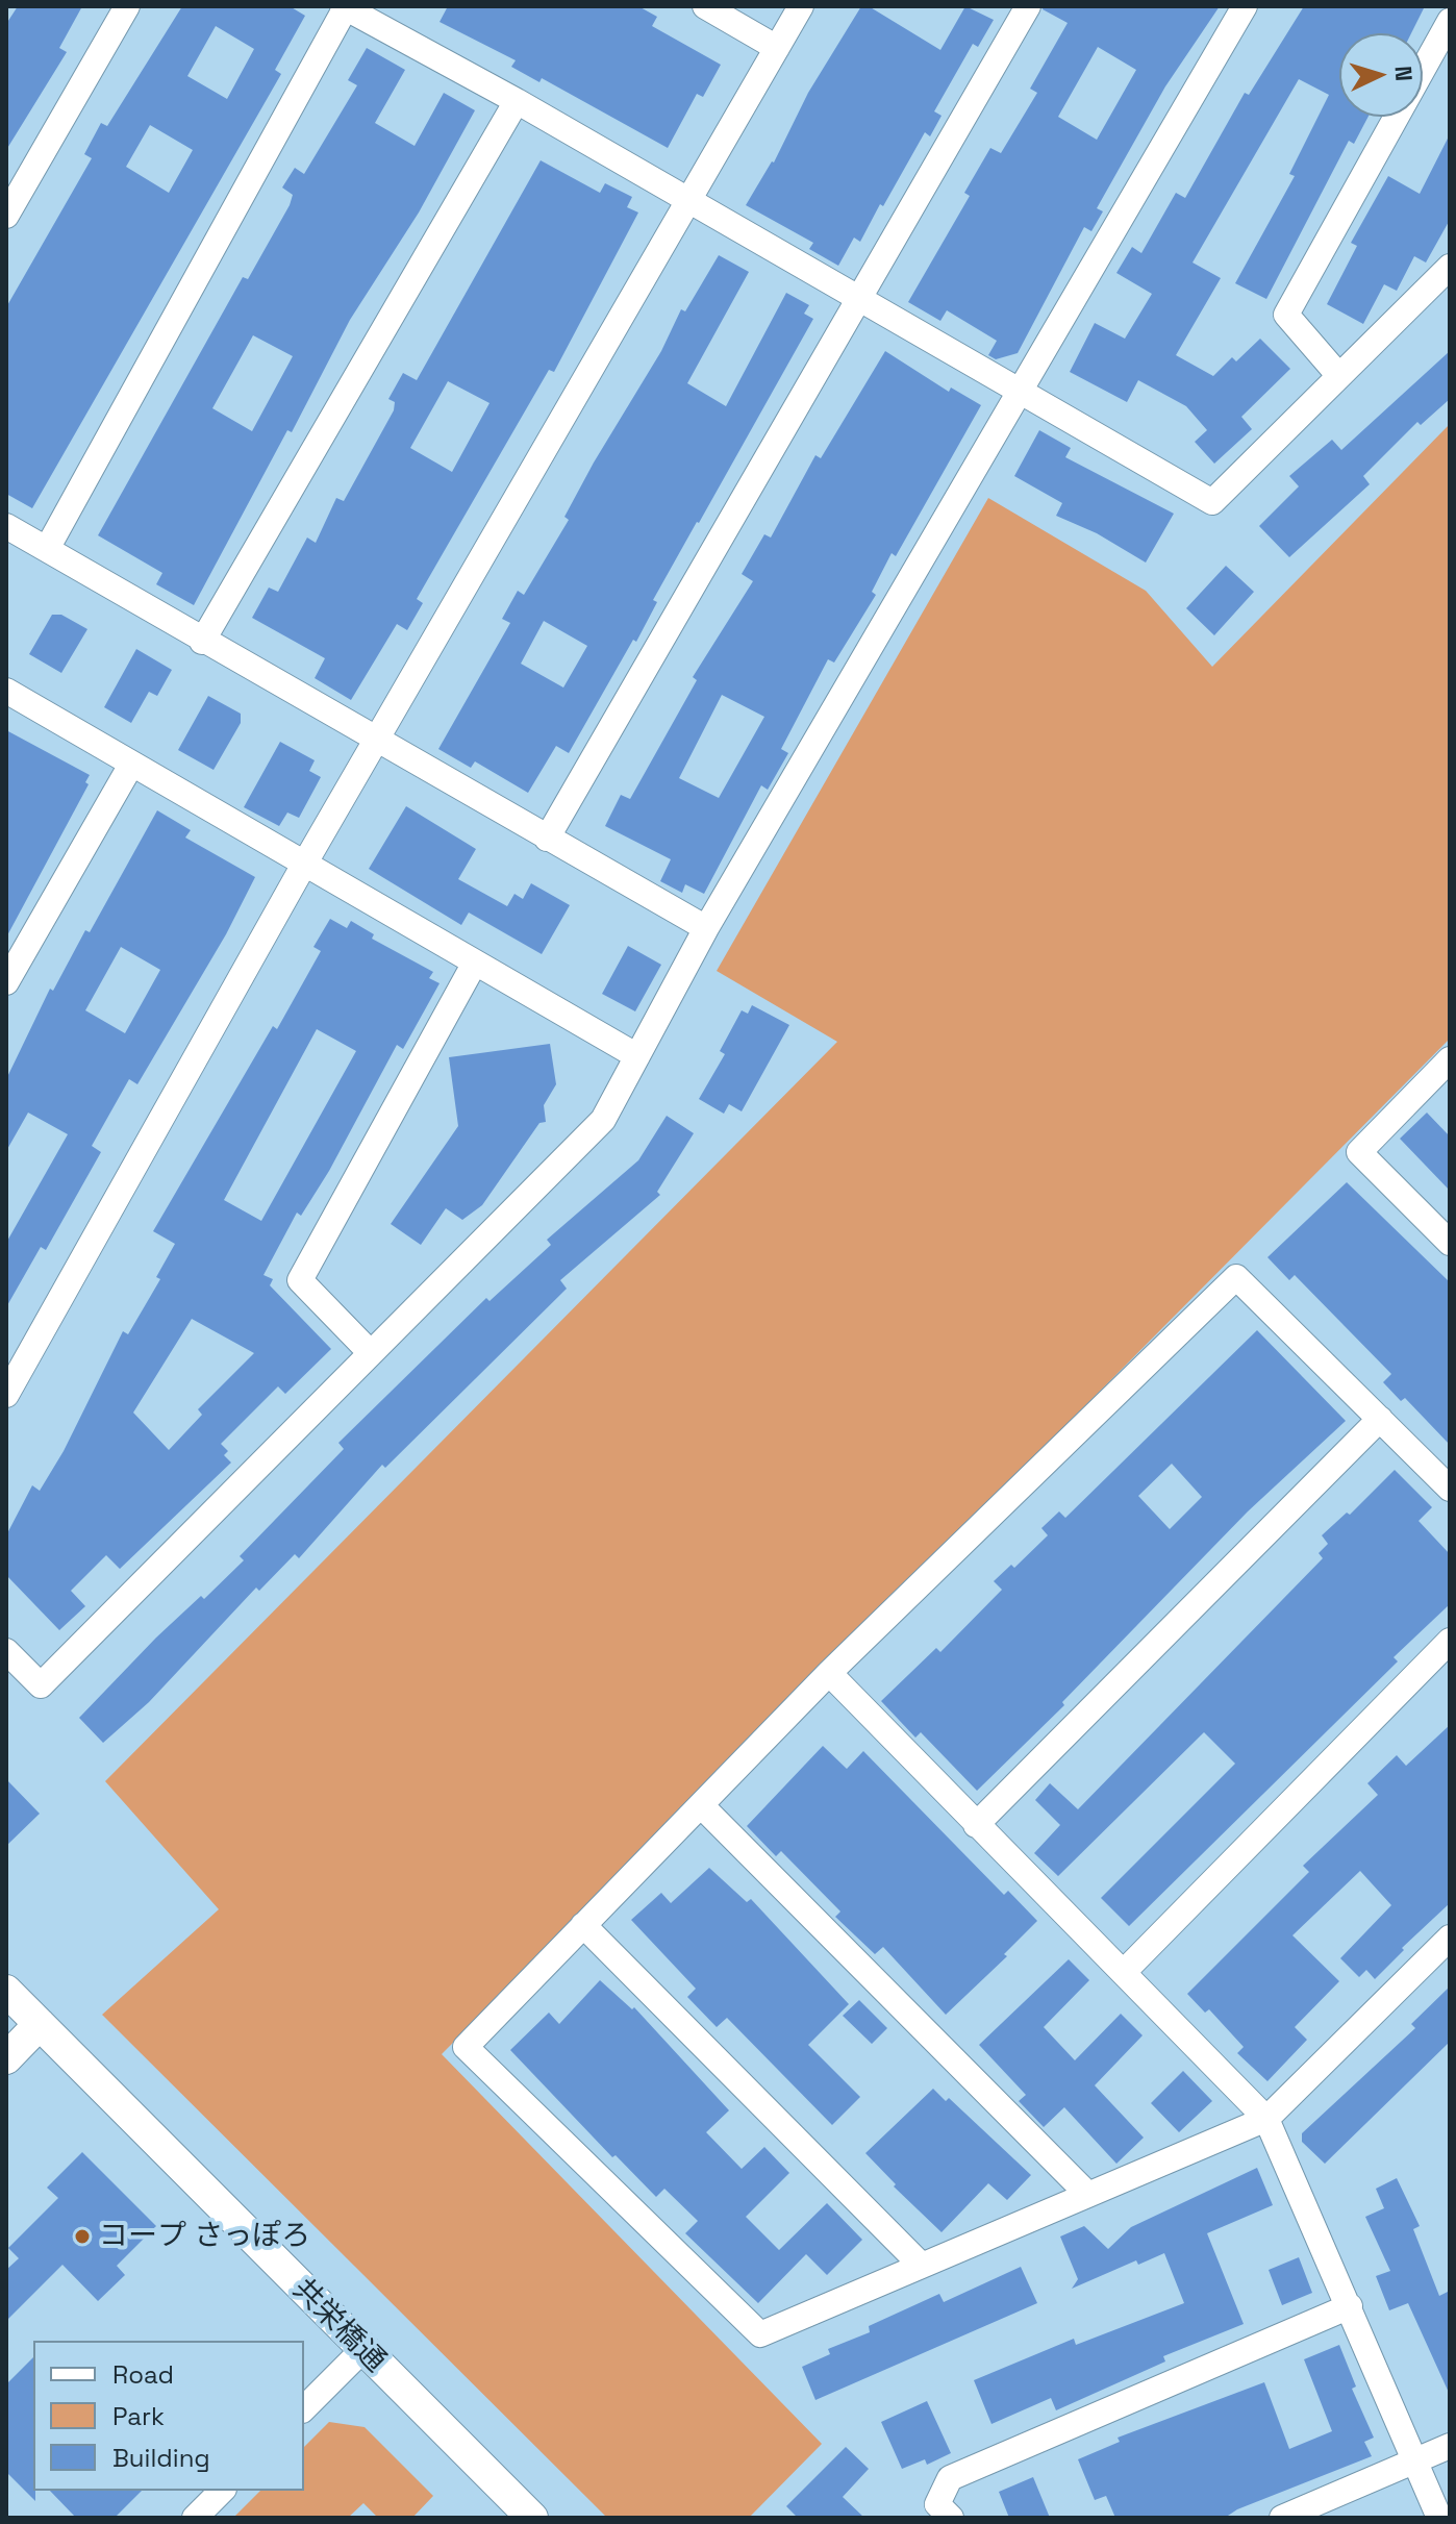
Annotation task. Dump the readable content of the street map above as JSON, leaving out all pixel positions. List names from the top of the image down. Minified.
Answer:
{"streets":{"street":["共栄橋通"]},"places":["コープ さっぽろ"],"legend":["Road","Park","Building"],"north":"right"}
